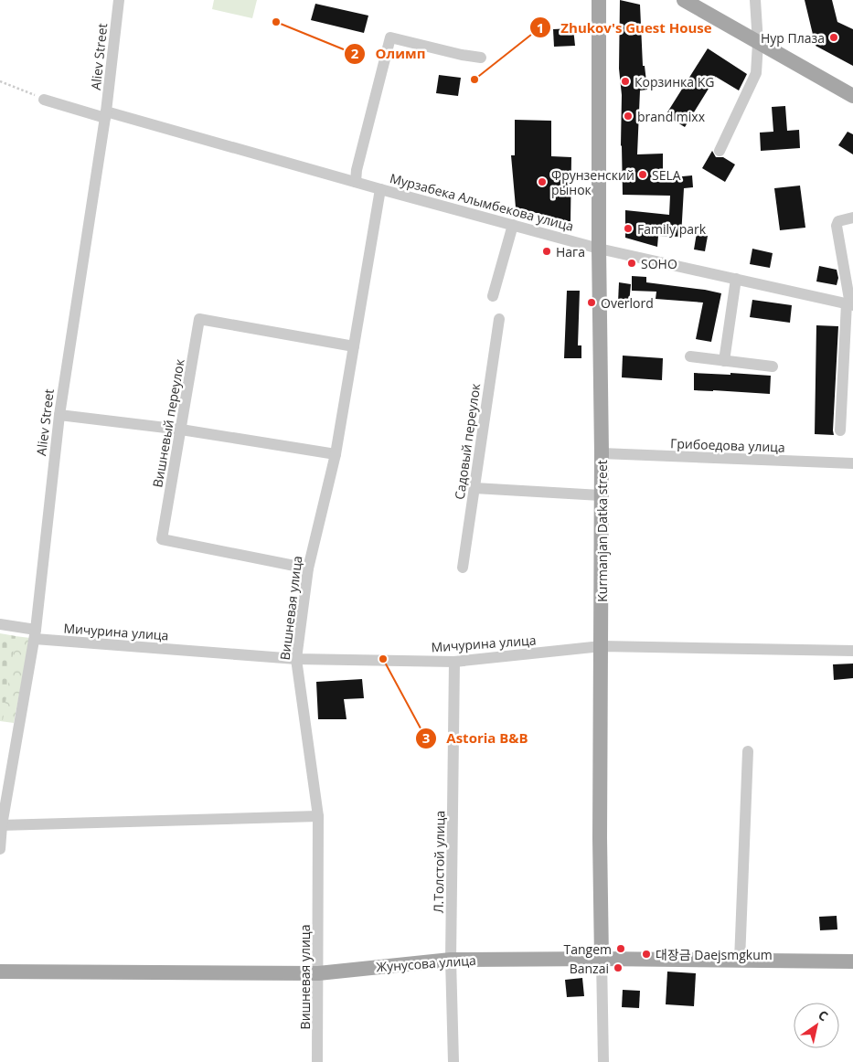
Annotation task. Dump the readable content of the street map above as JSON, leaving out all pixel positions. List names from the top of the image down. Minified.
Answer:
{"streets":{"main road":["Kurmanjan Datka street","Жунусова улица"],"street":["Aliev Street","Мурзабека Алымбекова улица","Вишневый переулок","Садовый переулок","Грибоедова улица","Вишневая улица","Мичурина улица","Л.Толстой улица"]},"crossings":[["Aliev Street","Мурзабека Алымбекова улица"],["Aliev Street","Мичурина улица"],["Мурзабека Алымбекова улица","Kurmanjan Datka street"],["Мурзабека Алымбекова улица","Вишневая улица"],["Вишневый переулок","Вишневая улица"],["Грибоедова улица","Kurmanjan Datka street"],["Kurmanjan Datka street","Мичурина улица"],["Kurmanjan Datka street","Жунусова улица"],["Вишневая улица","Мичурина улица"],["Вишневая улица","Жунусова улица"],["Мичурина улица","Л.Толстой улица"],["Л.Толстой улица","Жунусова улица"]],"places":["Олимп","Нур Плаза","Zhukov's Guest House","Корзинка KG","brand mixx","SELA","Фрунзенский рынок","Family park","Нага","SOHO","Overlord","Astoria B&B","Tangem","대장금 Daejsmgkum","Banzai"],"north":"top right"}
